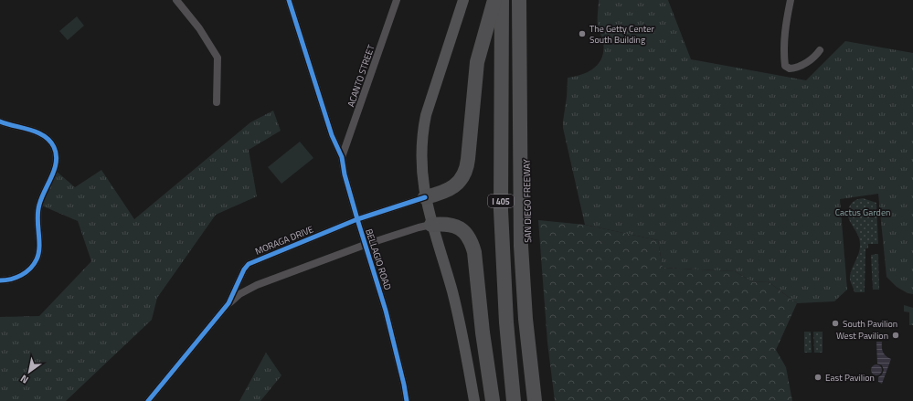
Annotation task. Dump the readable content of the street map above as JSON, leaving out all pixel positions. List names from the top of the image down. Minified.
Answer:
{"streets":{"highway":["I 405","SAN DIEGO FREEWAY"],"street":["ACANTO STREET","MORAGA DRIVE","BELLAGIO ROAD"]},"crossings":[["ACANTO STREET","BELLAGIO ROAD"],["MORAGA DRIVE","BELLAGIO ROAD"]],"parks":["Cactus Garden"],"places":["The Getty Center South Building","South Pavilion","West Pavilion","East Pavilion"],"north":"bottom left"}
